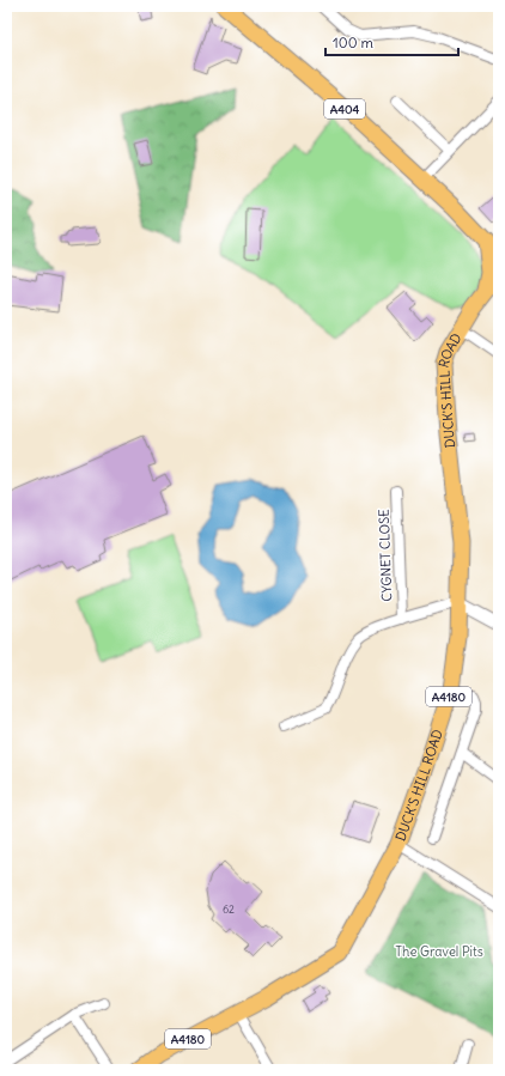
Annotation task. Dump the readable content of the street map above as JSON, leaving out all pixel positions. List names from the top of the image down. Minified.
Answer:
{"streets":{"main road":["A404","DUCK'S HILL ROAD","A4180"],"street":["CYGNET CLOSE"]},"crossings":[["DUCK'S HILL ROAD","CYGNET CLOSE"]],"parks":["The Gravel Pits"],"house_numbers":["62"],"scale_bar":"100 m"}
